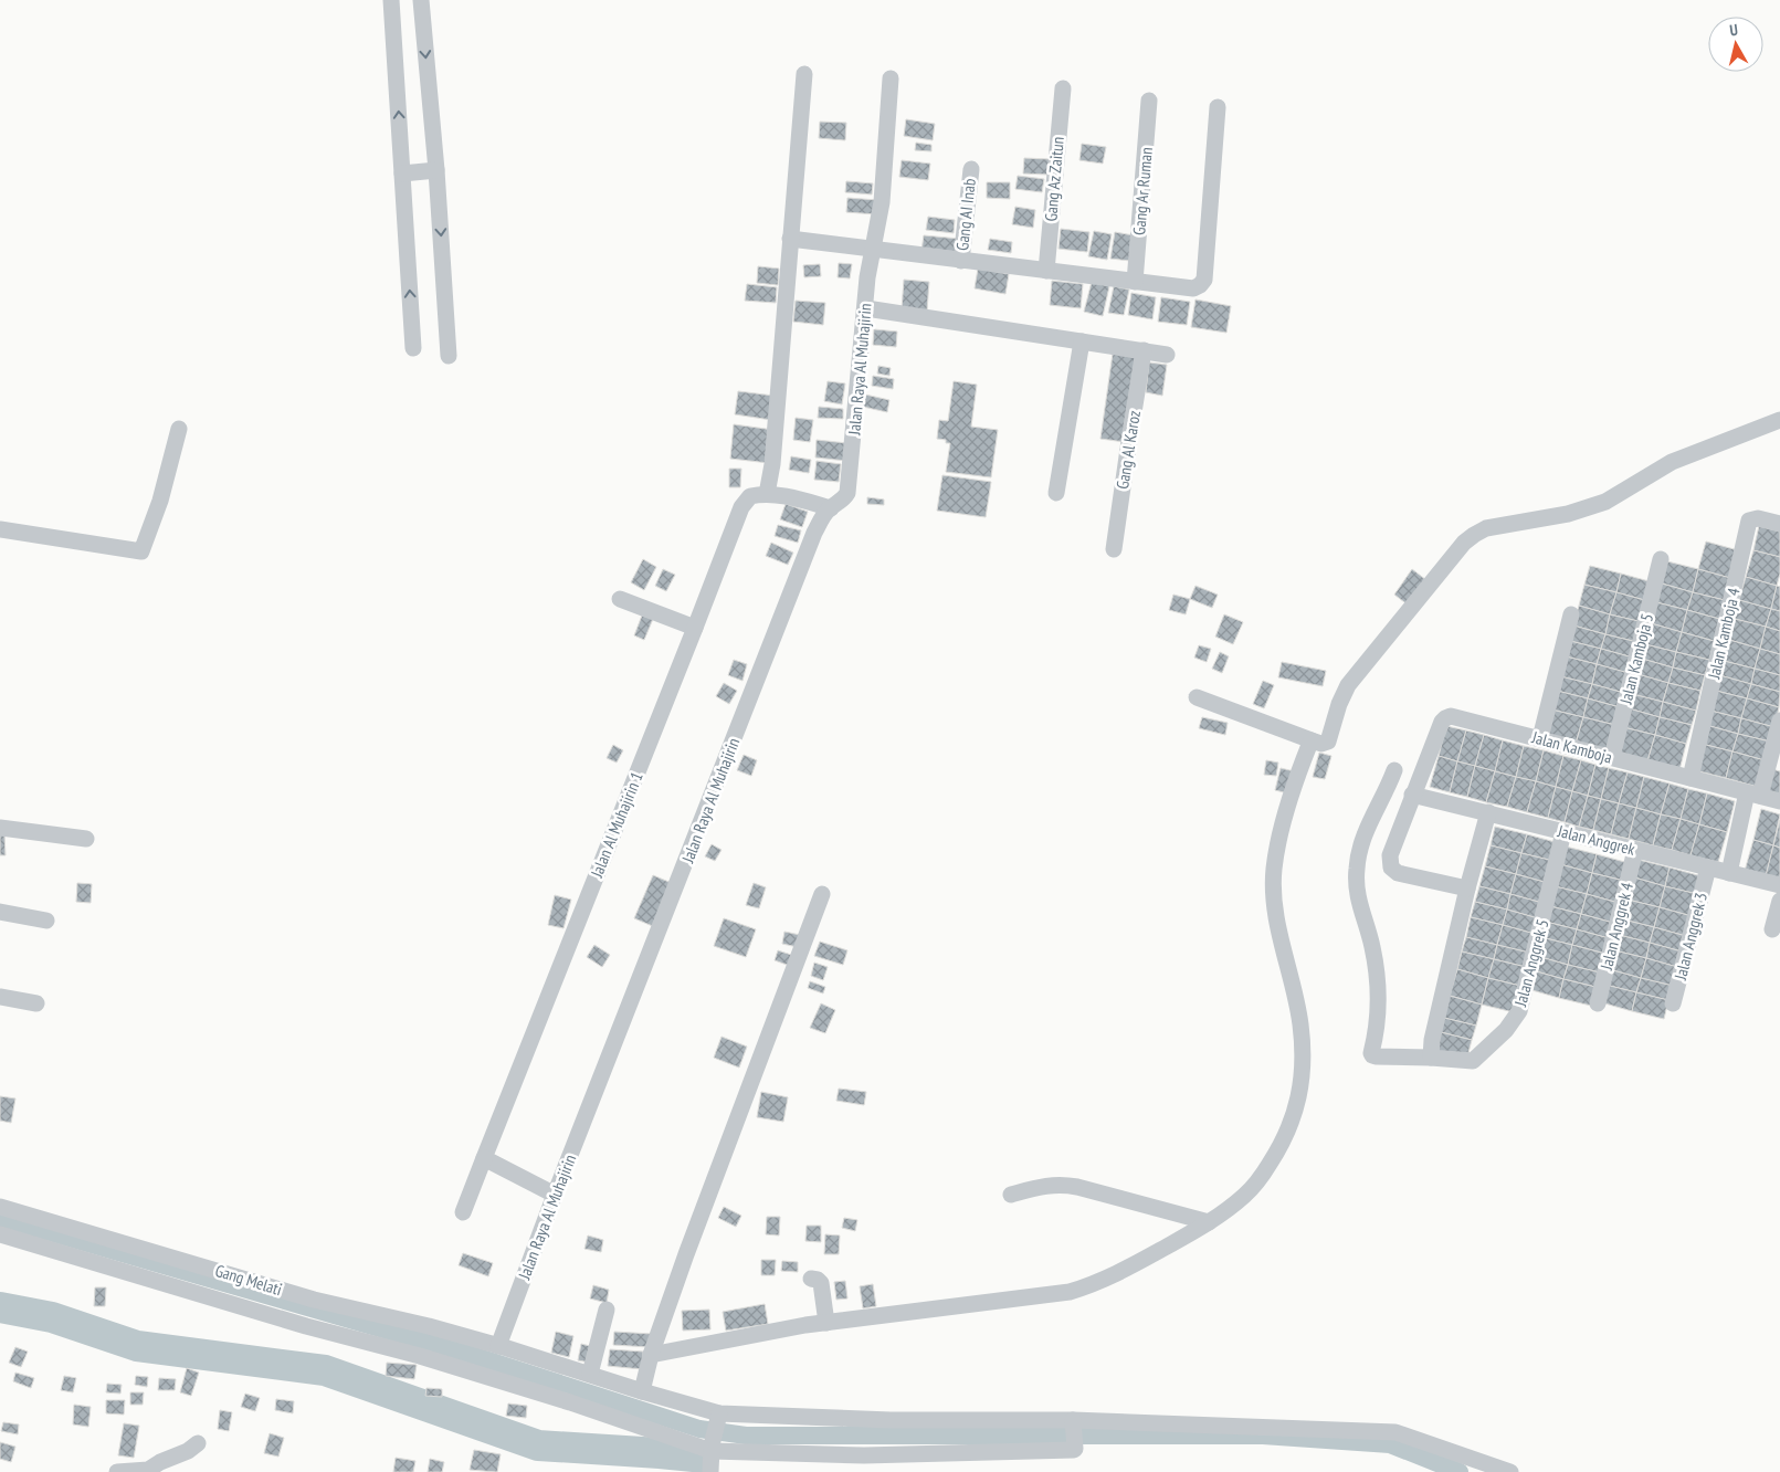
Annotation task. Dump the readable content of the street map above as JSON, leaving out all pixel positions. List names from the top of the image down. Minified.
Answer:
{"streets":{"street":["Gang Az Zaitun","Gang Ar Ruman","Gang AI Inab","Jalan Raya Al Muhajirin","Gang Al Karoz","Jalan Kamboja 4","Jalan Kamboja 5","Jalan Kamboja","Jalan Al Muhajirin 1","Jalan Anggrek","Jalan Anggrek 4","Jalan Anggrek 3","Jalan Anggrek 5","Gang Melati"]},"crossings":[["Jalan Raya Al Muhajirin","Gang Melati"],["Jalan Kamboja 4","Jalan Kamboja"],["Jalan Kamboja 5","Jalan Kamboja"],["Jalan Kamboja","Jalan Anggrek"],["Jalan Anggrek","Jalan Anggrek 4"],["Jalan Anggrek","Jalan Anggrek 3"],["Jalan Anggrek","Jalan Anggrek 5"]],"north":"top"}
